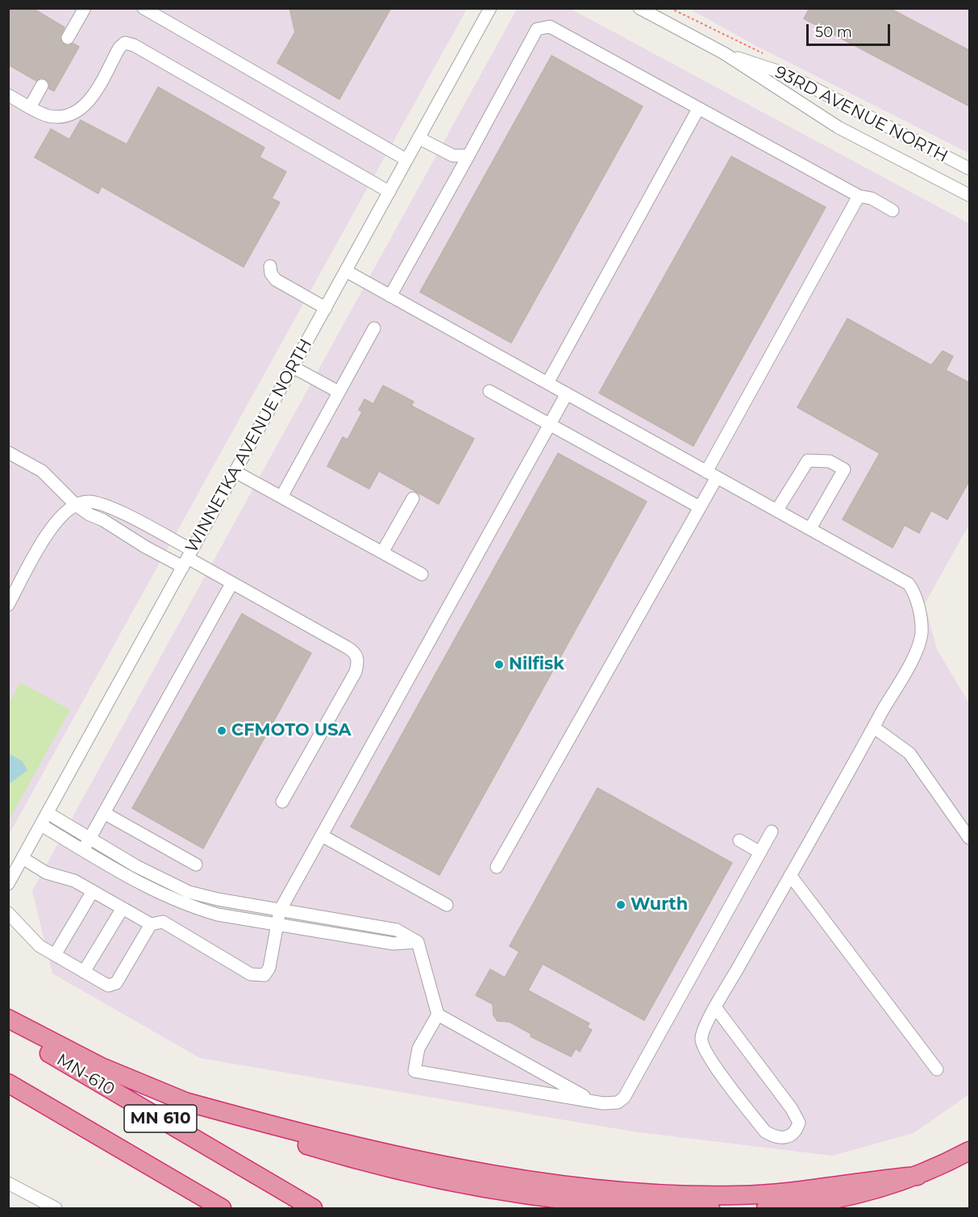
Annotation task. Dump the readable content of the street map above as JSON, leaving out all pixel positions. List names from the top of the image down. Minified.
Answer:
{"streets":{"highway":["MN-610","MN 610"],"street":["93RD AVENUE NORTH","WINNETKA AVENUE NORTH"]},"places":["Nilfisk","CFMOTO USA","Wurth"],"scale_bar":"50 m"}
